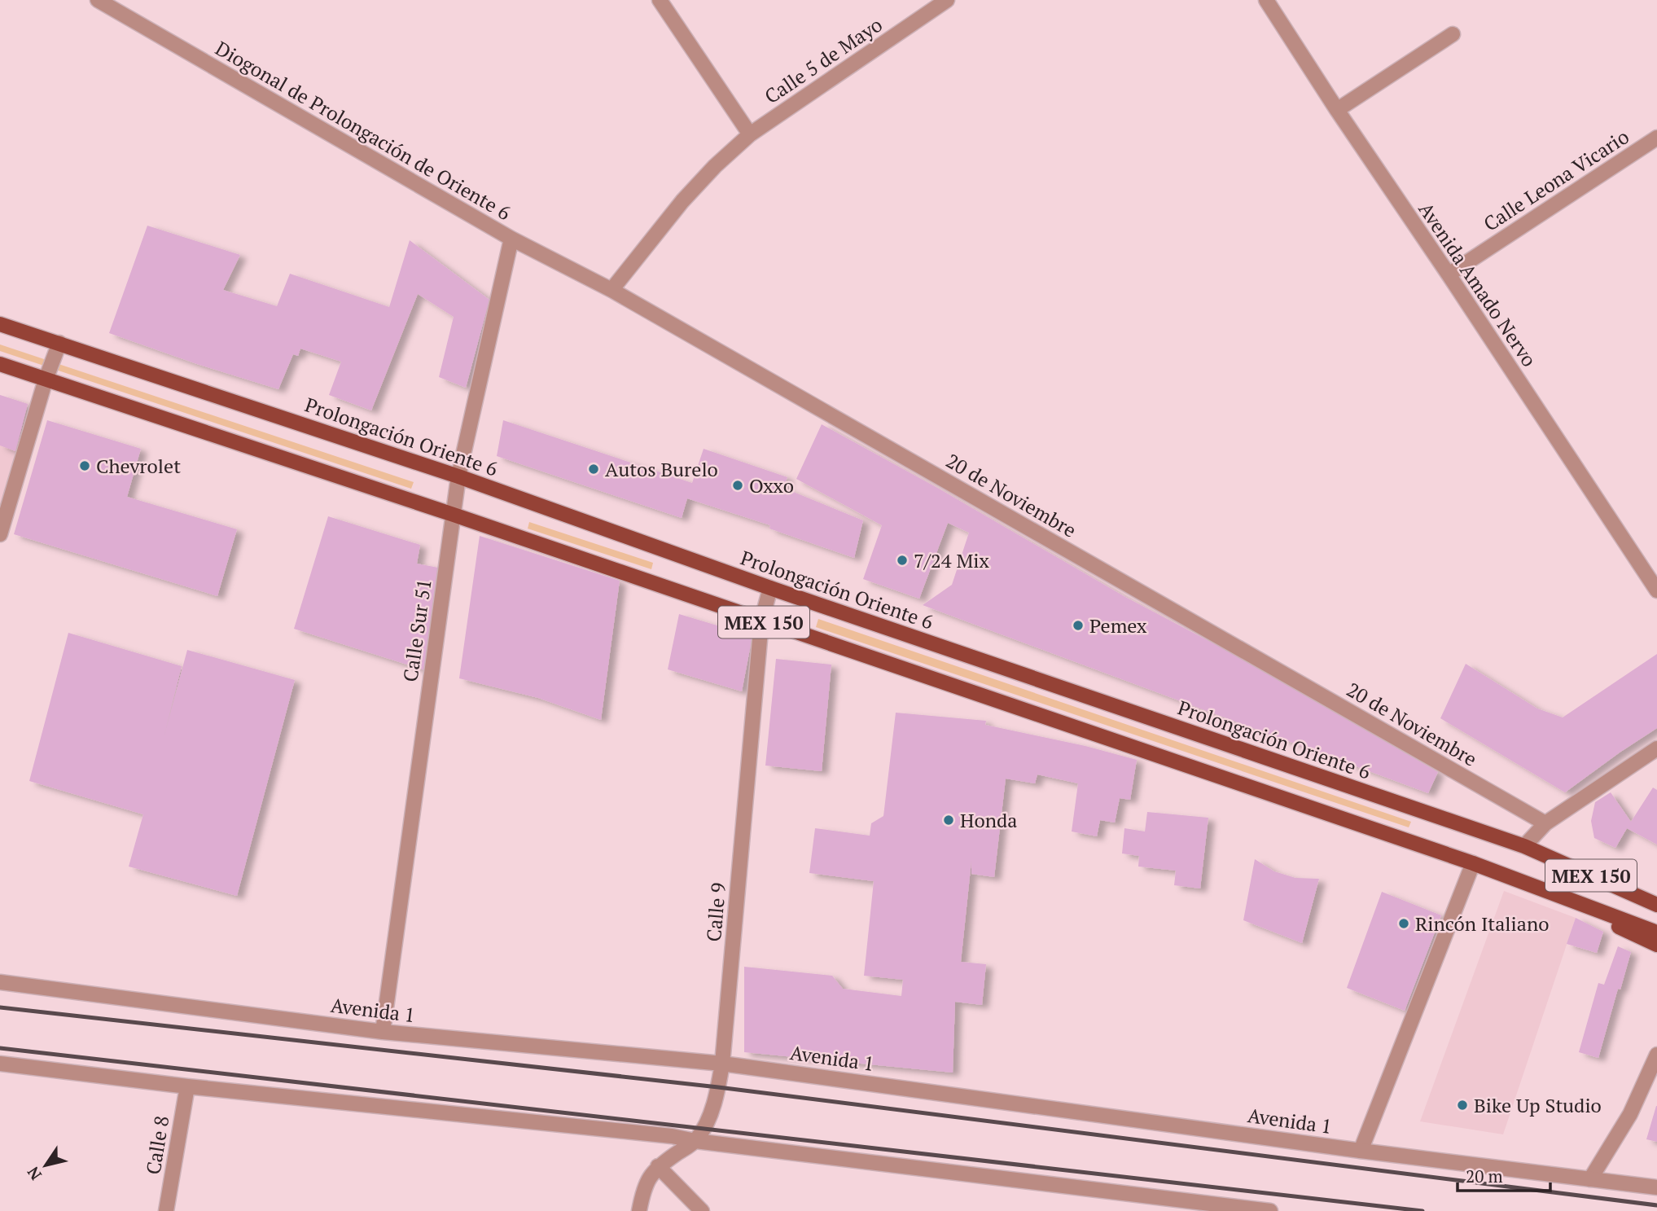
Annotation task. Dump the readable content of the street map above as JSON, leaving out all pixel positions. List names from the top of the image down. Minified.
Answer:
{"streets":{"main road":["Prolongación Oriente 6","MEX 150"],"street":["Calle 5 de Mayo","Diogonal de Prolongación de Oriente 6","Calle Leona Vicario","Avenida Amado Nervo","20 de Noviembre","Calle Sur 51","Calle 9","Avenida 1","Calle 8"]},"crossings":[["Diogonal de Prolongación de Oriente 6","20 de Noviembre"],["Diogonal de Prolongación de Oriente 6","Calle Sur 51"],["Calle Leona Vicario","Avenida Amado Nervo"],["Prolongación Oriente 6","MEX 150"],["Prolongación Oriente 6","Calle Sur 51"],["Prolongación Oriente 6","Calle 9"],["MEX 150","Calle Sur 51"],["MEX 150","Calle 9"],["Calle Sur 51","Avenida 1"],["Calle 9","Avenida 1"]],"places":["Chevrolet","Autos Burelo","Oxxo","7/24 Mix","Pemex","Honda","Rincón Italiano","Bike Up Studio"],"scale_bar":"20 m","north":"bottom left"}
